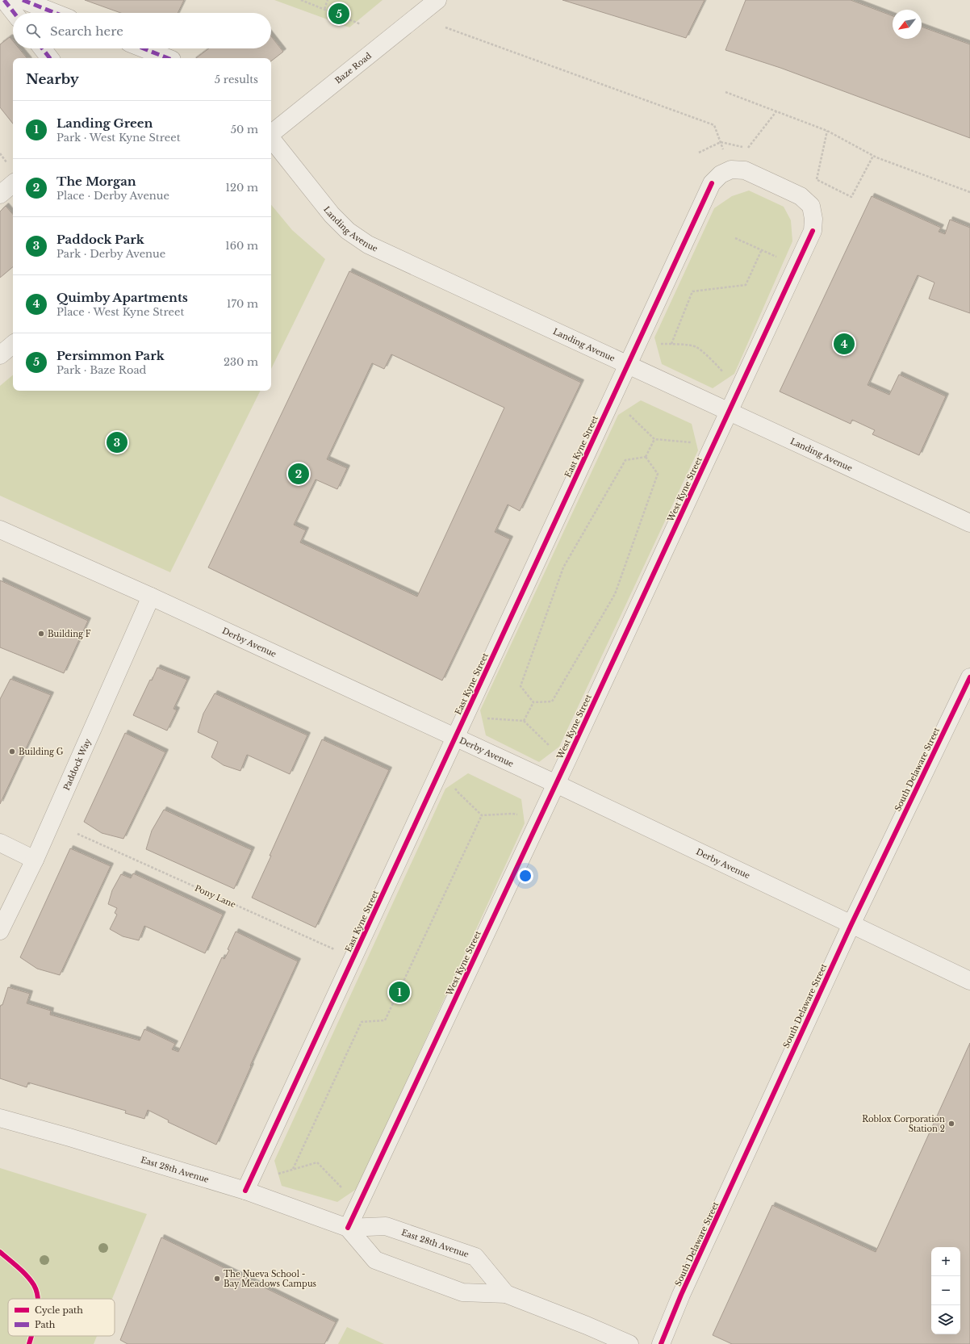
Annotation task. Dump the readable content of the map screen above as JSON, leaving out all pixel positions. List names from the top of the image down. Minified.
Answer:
{"streets":{"street":["Baze Road","Landing Avenue","East Kyne Street","West Kyne Street","Derby Avenue","Paddock Way","South Delaware Street","East 28th Avenue"],"path":["Pony Lane"]},"crossings":[["Landing Avenue","East Kyne Street"],["Landing Avenue","West Kyne Street"],["East Kyne Street","West Kyne Street"],["East Kyne Street","Derby Avenue"],["East Kyne Street","Pony Lane"],["East Kyne Street","East 28th Avenue"],["West Kyne Street","Derby Avenue"],["West Kyne Street","East 28th Avenue"],["Derby Avenue","Paddock Way"],["Derby Avenue","South Delaware Street"]],"places":["Building F","Building G","Roblox Corporation Station 2","The Nueva School - Bay Meadows Campus"],"legend":["Cycle path","Path"],"north":"bottom left","page":{"pins":["5","4","3","2","1"],"search":"Search here","heading":["Nearby","5 results"],"list":[{"mark":"1","name":"Landing Green","note":"Park · West Kyne Street","value":"50 m"},{"mark":"2","name":"The Morgan","note":"Place · Derby Avenue","value":"120 m"},{"mark":"3","name":"Paddock Park","note":"Park · Derby Avenue","value":"160 m"},{"mark":"4","name":"Quimby Apartments","note":"Place · West Kyne Street","value":"170 m"},{"mark":"5","name":"Persimmon Park","note":"Park · Baze Road","value":"230 m"}],"map_buttons":["+","−"]}}
